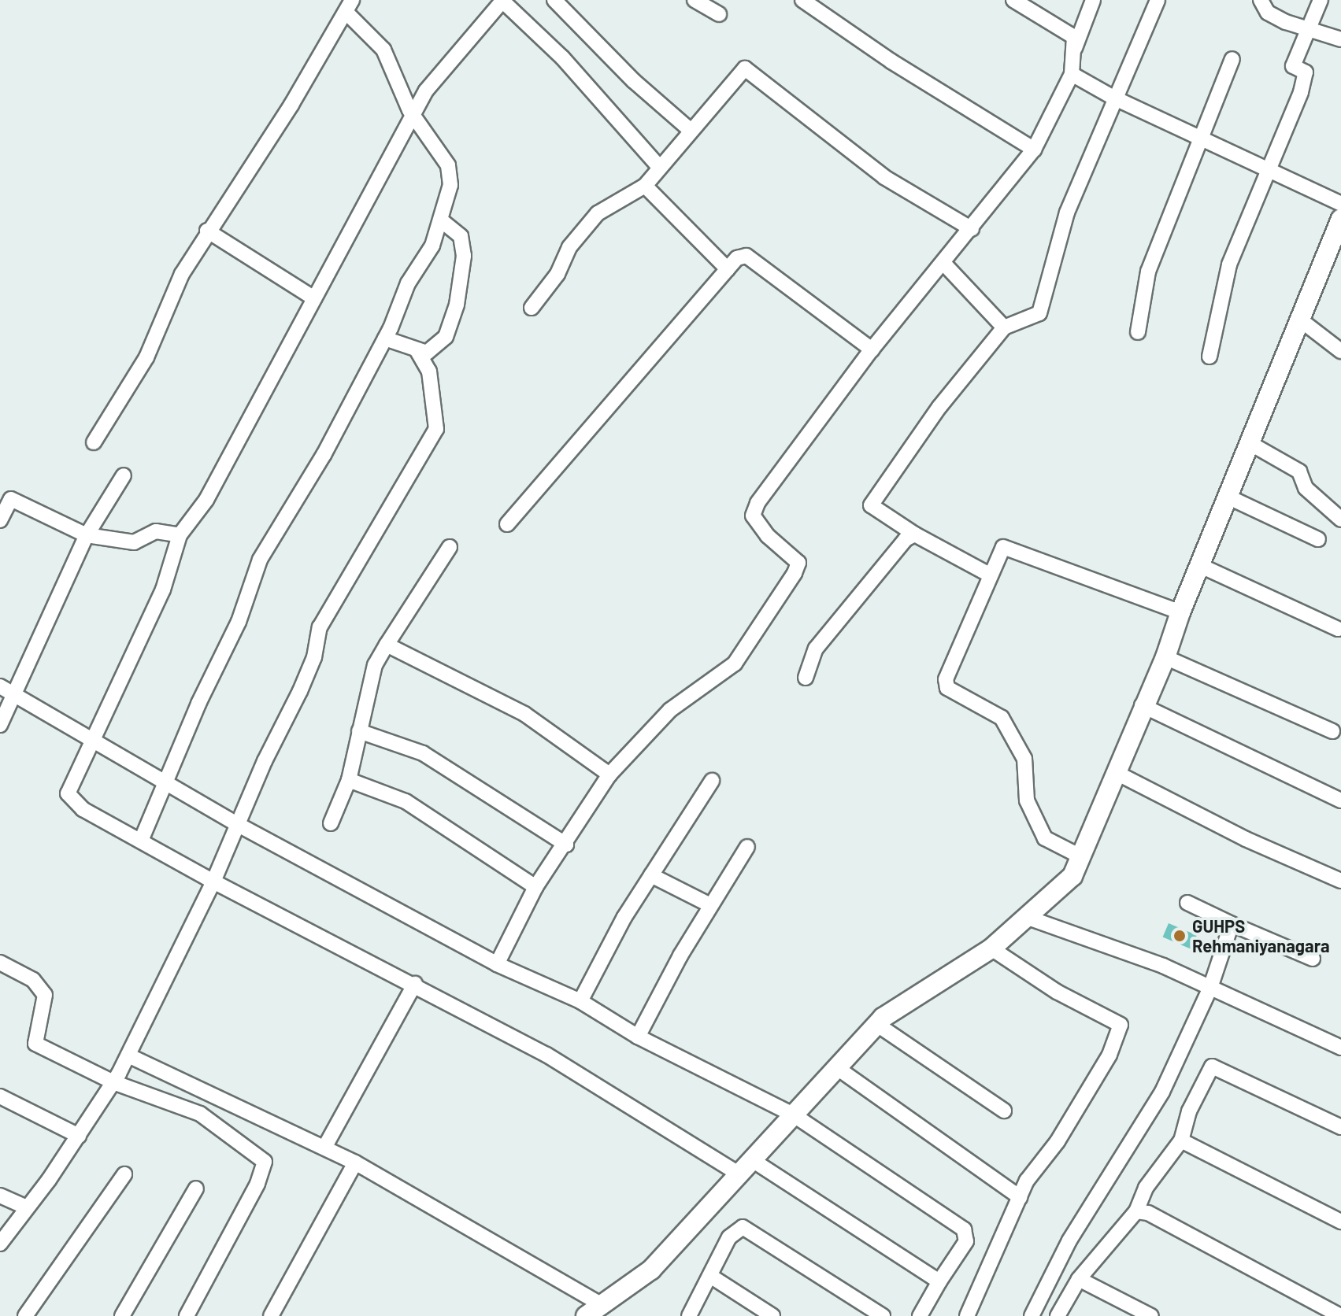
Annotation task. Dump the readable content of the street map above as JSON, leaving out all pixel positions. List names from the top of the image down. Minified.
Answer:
{"places":["GUHPS Rehmaniyanagara"]}
